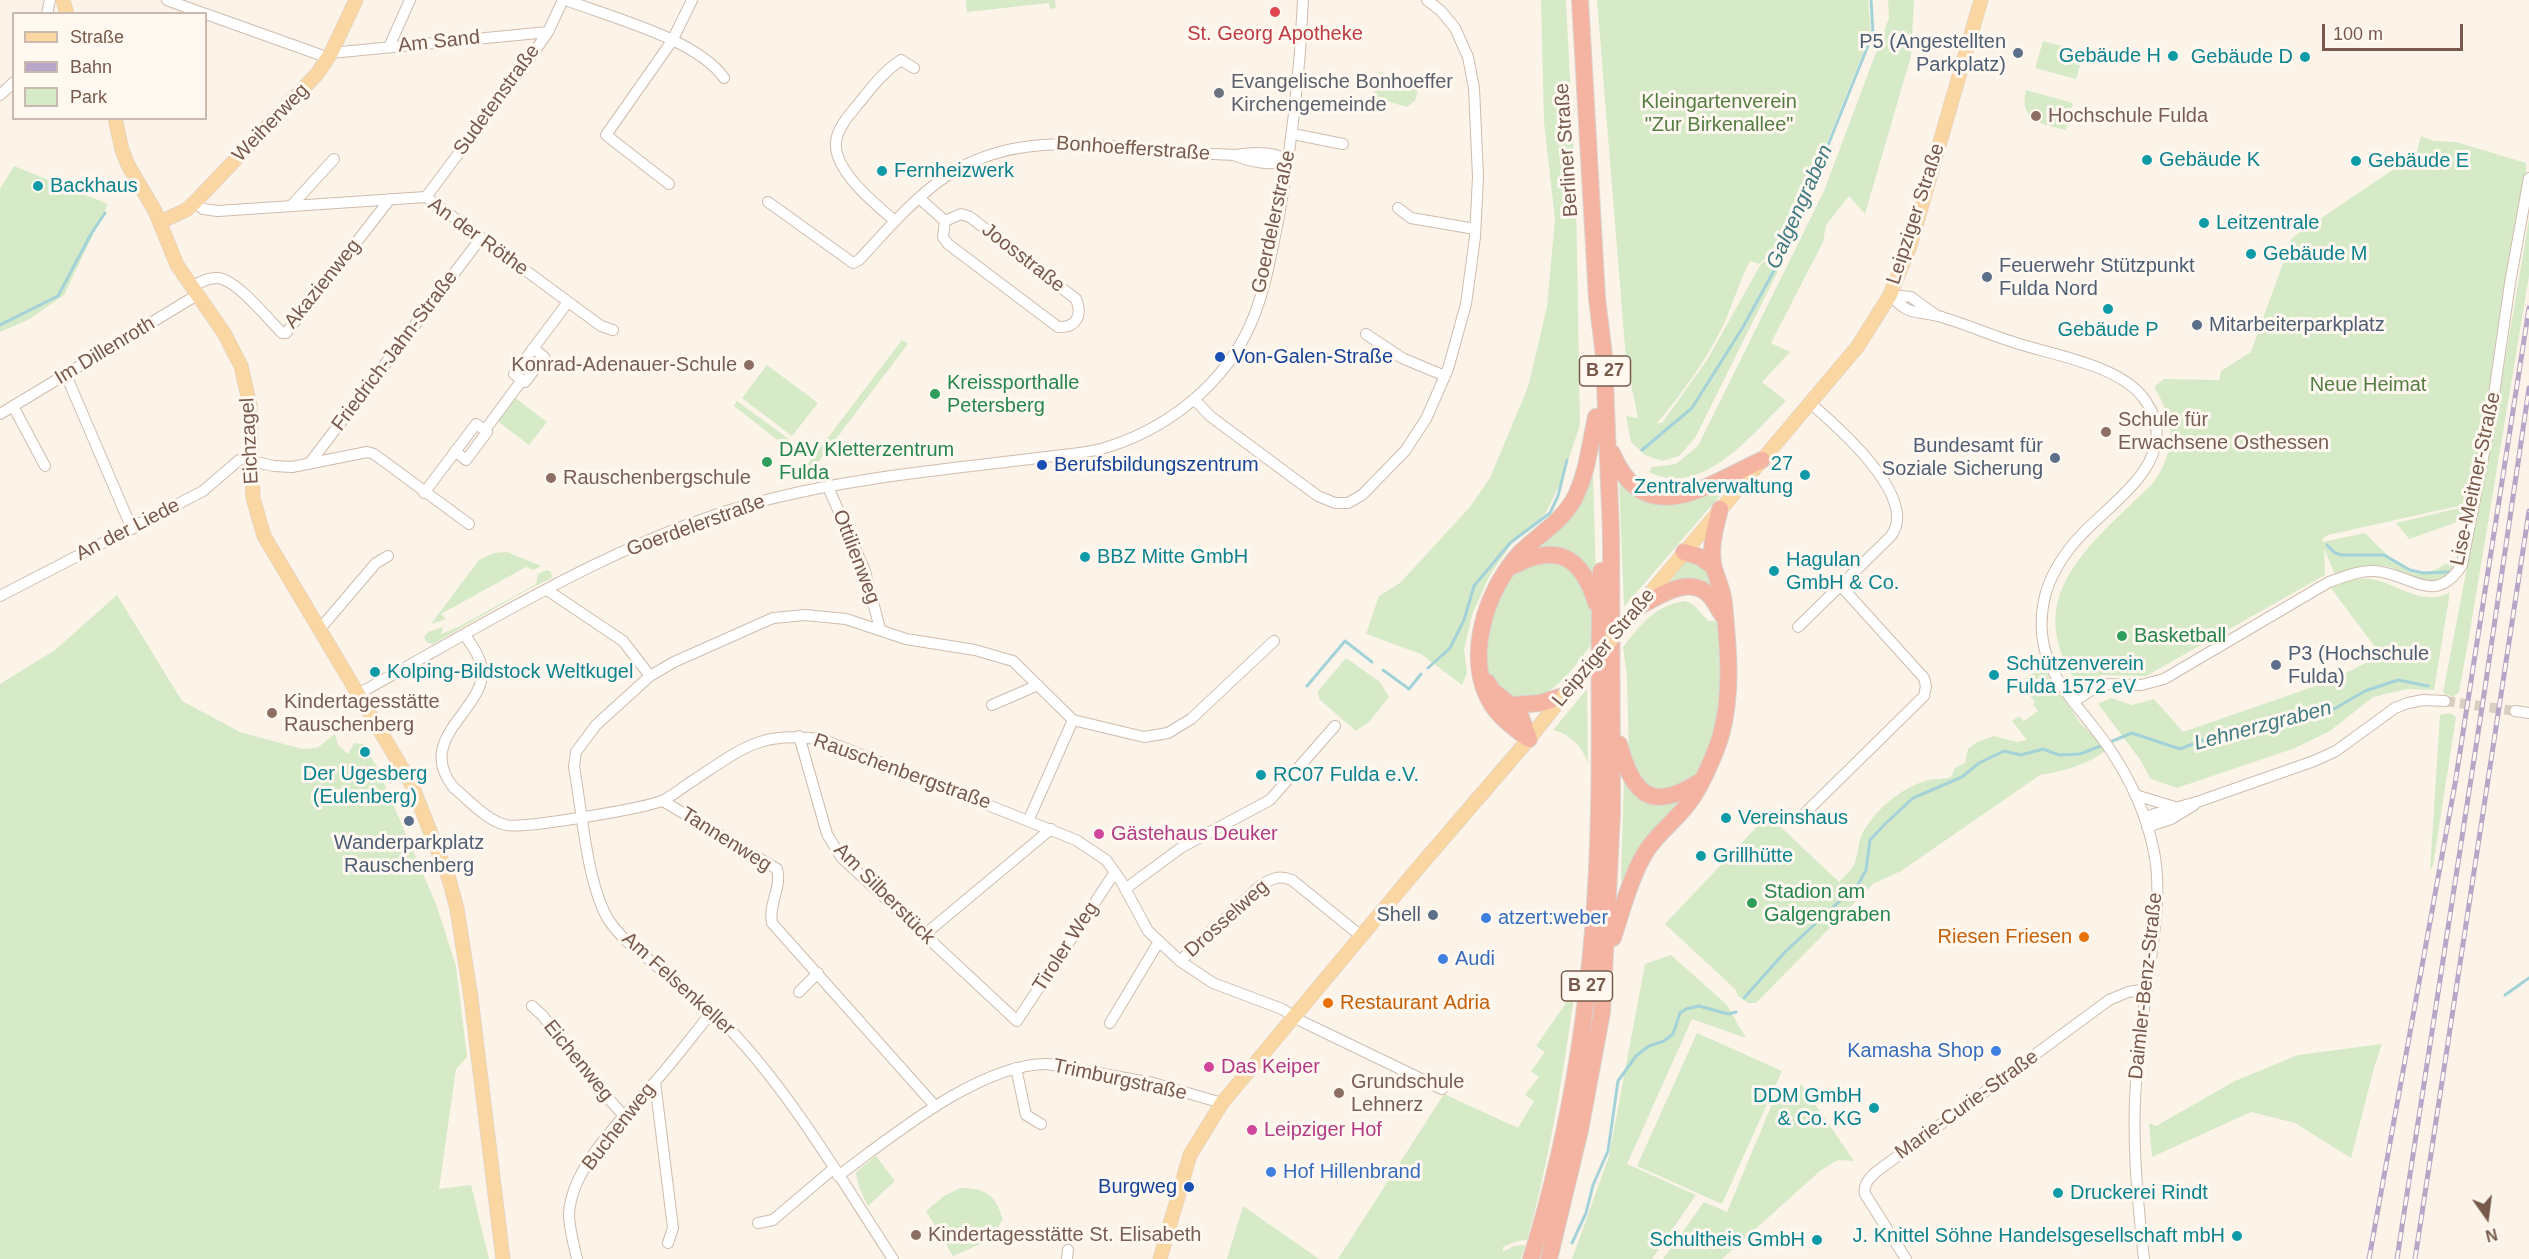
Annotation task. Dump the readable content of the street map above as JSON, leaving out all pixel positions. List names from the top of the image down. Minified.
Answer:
{"streets":{"highway":["Berliner Straße","B 27"],"main road":["Weiherweg","Leipziger Straße","Eichzagel"],"street":["Am Sand","Sudetenstraße","Bonhoefferstraße","Goerdelerstraße","An der Röthe","Joosstraße","Akazienweg","Im Dillenroth","Friedrich-Jahn-Straße","Lise-Meitner-Straße","An der Liede","Ottilienweg","Rauschenbergstraße","Tannenweg","Am Silberstück","Drosselweg","Tiroler Weg","Am Felsenkeller","Daimler-Benz-Straße","Eichenweg","Trimburgstraße","Marie-Curie-Straße","Buchenweg"]},"crossings":[["Am Sand","Sudetenstraße"],["Am Sand","Weiherweg"],["Sudetenstraße","An der Röthe"],["Weiherweg","An der Röthe"],["Weiherweg","Eichzagel"],["Bonhoefferstraße","Goerdelerstraße"],["Berliner Straße","B 27"],["Leipziger Straße","Rauschenbergstraße"],["Leipziger Straße","Drosselweg"],["Leipziger Straße","Daimler-Benz-Straße"],["Leipziger Straße","Trimburgstraße"],["Goerdelerstraße","Eichzagel"],["Goerdelerstraße","Ottilienweg"],["Goerdelerstraße","Rauschenbergstraße"],["An der Röthe","Akazienweg"],["An der Röthe","Friedrich-Jahn-Straße"],["Akazienweg","Im Dillenroth"],["Akazienweg","Eichzagel"],["Im Dillenroth","Eichzagel"],["Friedrich-Jahn-Straße","Eichzagel"],["Friedrich-Jahn-Straße","An der Liede"],["Eichzagel","An der Liede"],["Lise-Meitner-Straße","Daimler-Benz-Straße"],["Ottilienweg","Am Felsenkeller"],["Rauschenbergstraße","Tannenweg"],["Rauschenbergstraße","Am Silberstück"],["Rauschenbergstraße","Drosselweg"],["Rauschenbergstraße","Tiroler Weg"],["Rauschenbergstraße","Am Felsenkeller"],["Tannenweg","Trimburgstraße"],["Am Silberstück","Tiroler Weg"],["Am Felsenkeller","Trimburgstraße"],["Am Felsenkeller","Buchenweg"],["Daimler-Benz-Straße","Marie-Curie-Straße"],["Eichenweg","Buchenweg"]],"water":["Galgengraben","Lehnerzgraben"],"parks":["Kleingartenverein \"Zur Birkenallee\"","Neue Heimat"],"places":["St. Georg Apotheke","P5 (Angestellten Parkplatz)","Gebäude H","Gebäude D","Evangelische Bonhoeffer Kirchengemeinde","Hochschule Fulda","Gebäude K","Gebäude E","Fernheizwerk","Backhaus","Leitzentrale","Gebäude M","Feuerwehr Stützpunkt Fulda Nord","Gebäude P","Mitarbeiterparkplatz","Von-Galen-Straße","Konrad-Adenauer-Schule","Kreissporthalle Petersberg","Schule für Erwachsene Osthessen","Bundesamt für Soziale Sicherung","DAV Kletterzentrum Fulda","Berufsbildungszentrum","27 Zentralverwaltung","Rauschenbergschule","BBZ Mitte GmbH","Hagulan GmbH & Co.","Basketball","P3 (Hochschule Fulda)","Kolping-Bildstock Weltkugel","Schützenverein Fulda 1572 eV","Kindertagesstätte Rauschenberg","Der Ugesberg (Eulenberg)","RC07 Fulda e.V.","Vereinshaus","Wanderparkplatz Rauschenberg","Gästehaus Deuker","Grillhütte","Stadion am Galgengraben","Shell","atzert:weber","Riesen Friesen","Audi","Restaurant Adria","Kamasha Shop","Das Keiper","Grundschule Lehnerz","DDM GmbH & Co. KG","Leipziger Hof","Hof Hillenbrand","Burgweg","Druckerei Rindt","Kindertagesstätte St. Elisabeth","J. Knittel Söhne Handelsgesellschaft mbH","Schultheis GmbH"],"legend":["Straße","Bahn","Park"],"scale_bar":"100 m","north":"bottom"}
